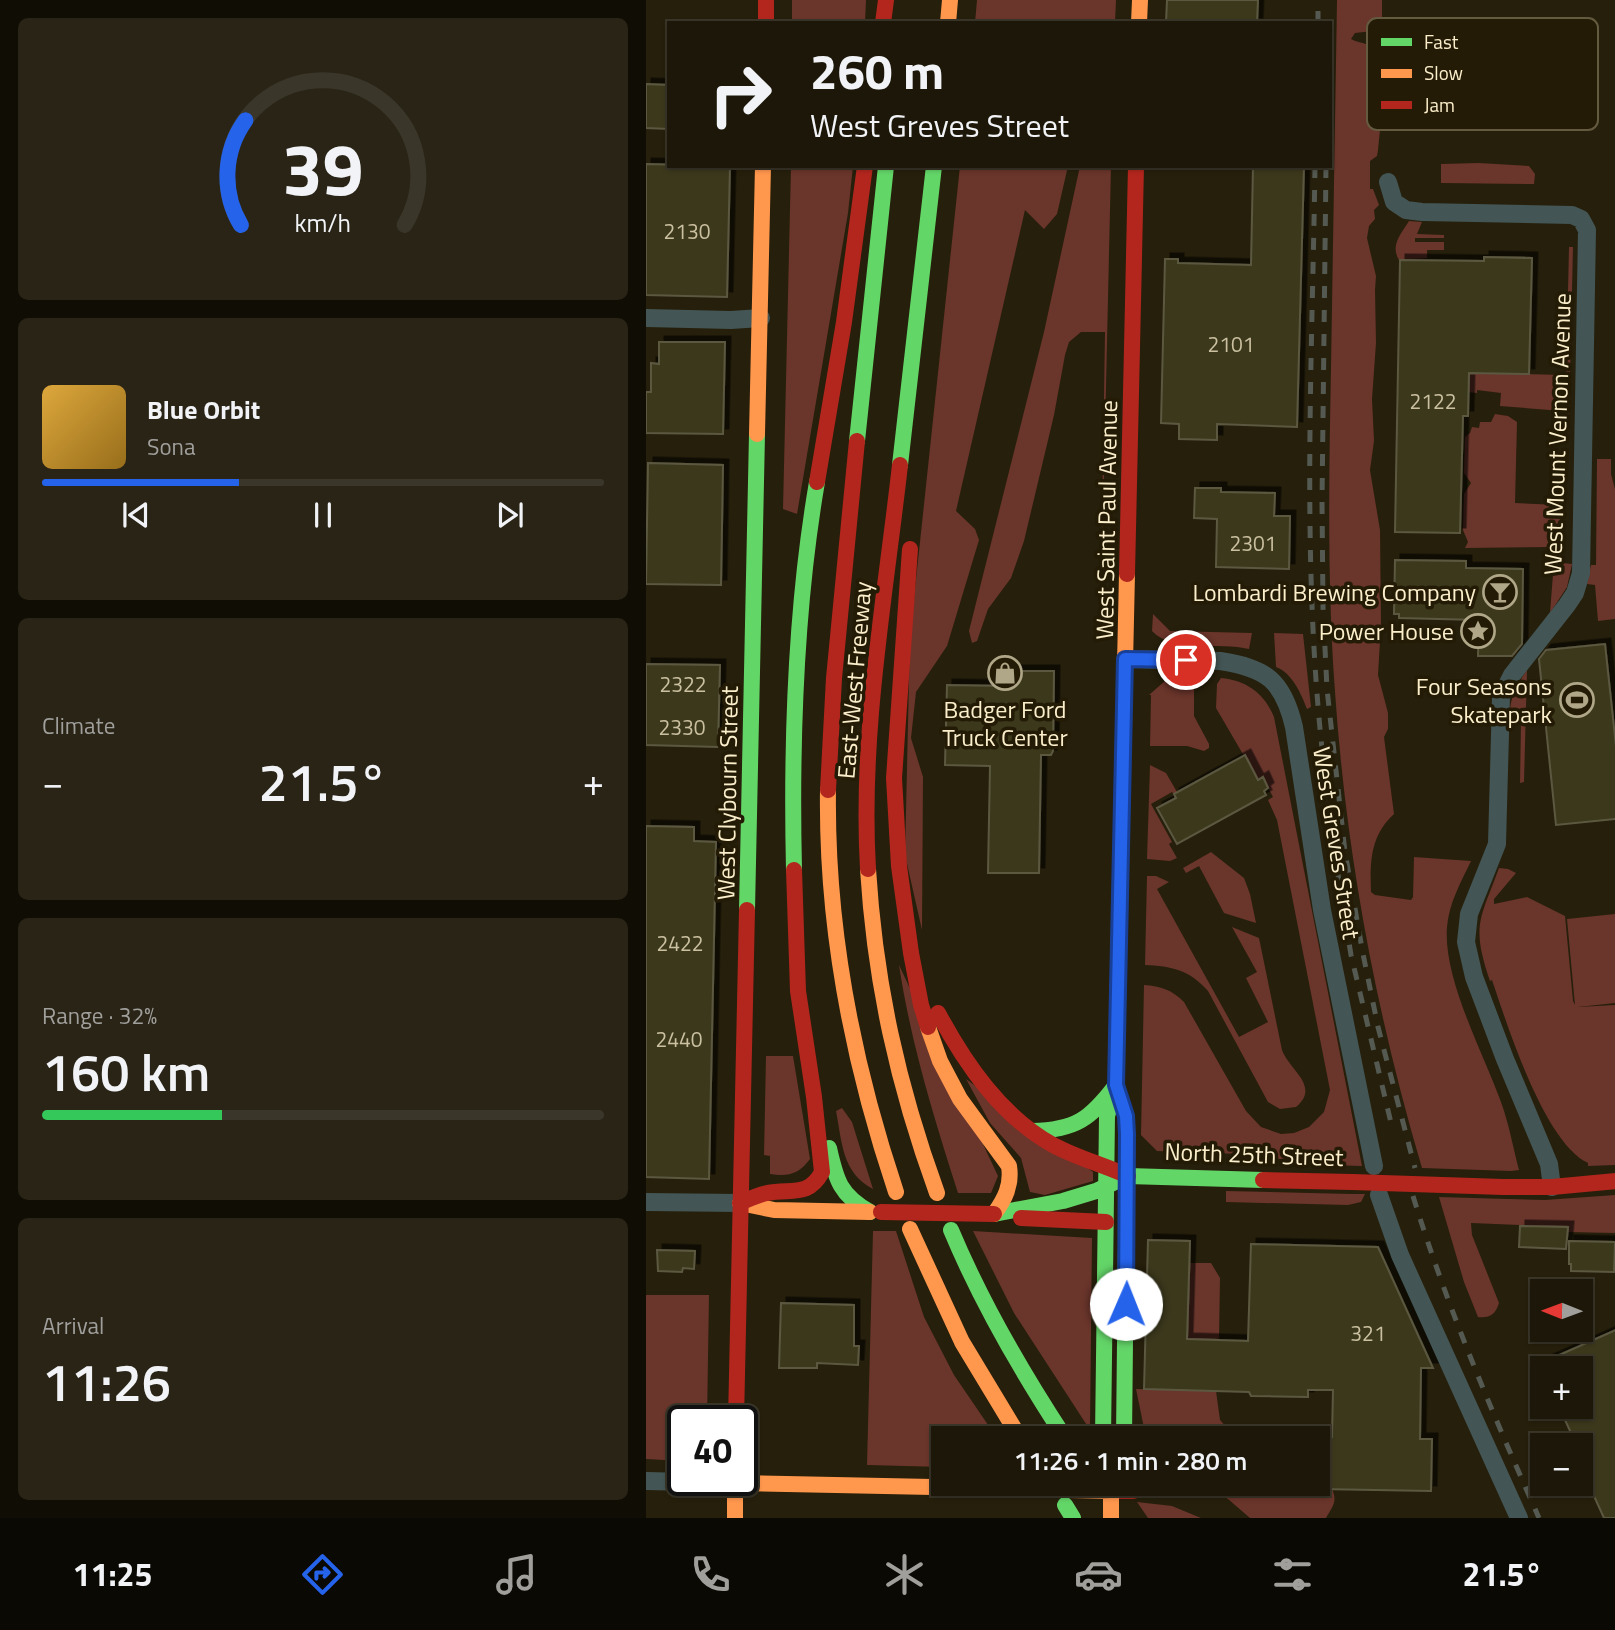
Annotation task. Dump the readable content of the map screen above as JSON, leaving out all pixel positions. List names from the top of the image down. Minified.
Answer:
{"streets":{"main road":["West Saint Paul Avenue","East-West Freeway","West Clybourn Street","North 25th Street"],"street":["West Mount Vernon Avenue","West Greves Street"]},"crossings":[["West Mount Vernon Avenue","North 25th Street"],["West Saint Paul Avenue","West Greves Street"],["West Saint Paul Avenue","North 25th Street"]],"places":{"bar":["Lombardi Brewing Company"],"place":["Power House"],"shop":["Badger Ford Truck Center"],"sports":["Four Seasons Skatepark"]},"house_numbers":["2130","2101","2122","2301","2322","2330","2422","2440","321"],"legend":["Fast","Slow","Jam"],"north":"left","page":{"turn":["260 m","West Greves Street"],"song":["Blue Orbit","Sona"],"tile":["Climate",["Range · 32%","160 km"],["Arrival","11:26"]],"heat":["−","21.5°","+"],"map_buttons":["+","−"],"limit":"40","trip":"11:26 · 1 min · 280 m","tabs":["11:25","21.5°"],"gauge":["39","km/h"]}}
